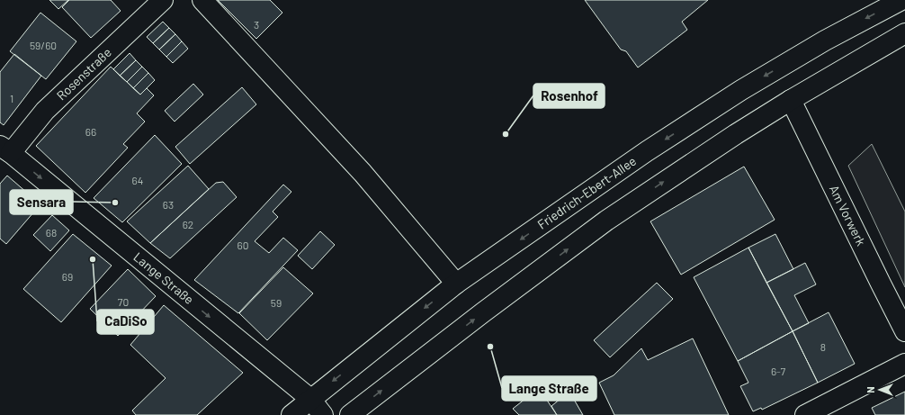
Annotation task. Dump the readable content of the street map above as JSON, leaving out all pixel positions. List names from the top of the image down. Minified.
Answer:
{"streets":{"main road":["Rosenstraße","Friedrich-Ebert-Allee","Am Vorwerk","Lange Straße"]},"crossings":[["Rosenstraße","Lange Straße"],["Friedrich-Ebert-Allee","Lange Straße"]],"one_way":["Lange Straße"],"places":["Rosenhof","Sensara","CaDiSo","Lange Straße"],"house_numbers":["3","59/60","1","66","64","63","62","68","60","69","70","59","8","6-7"],"north":"left"}
